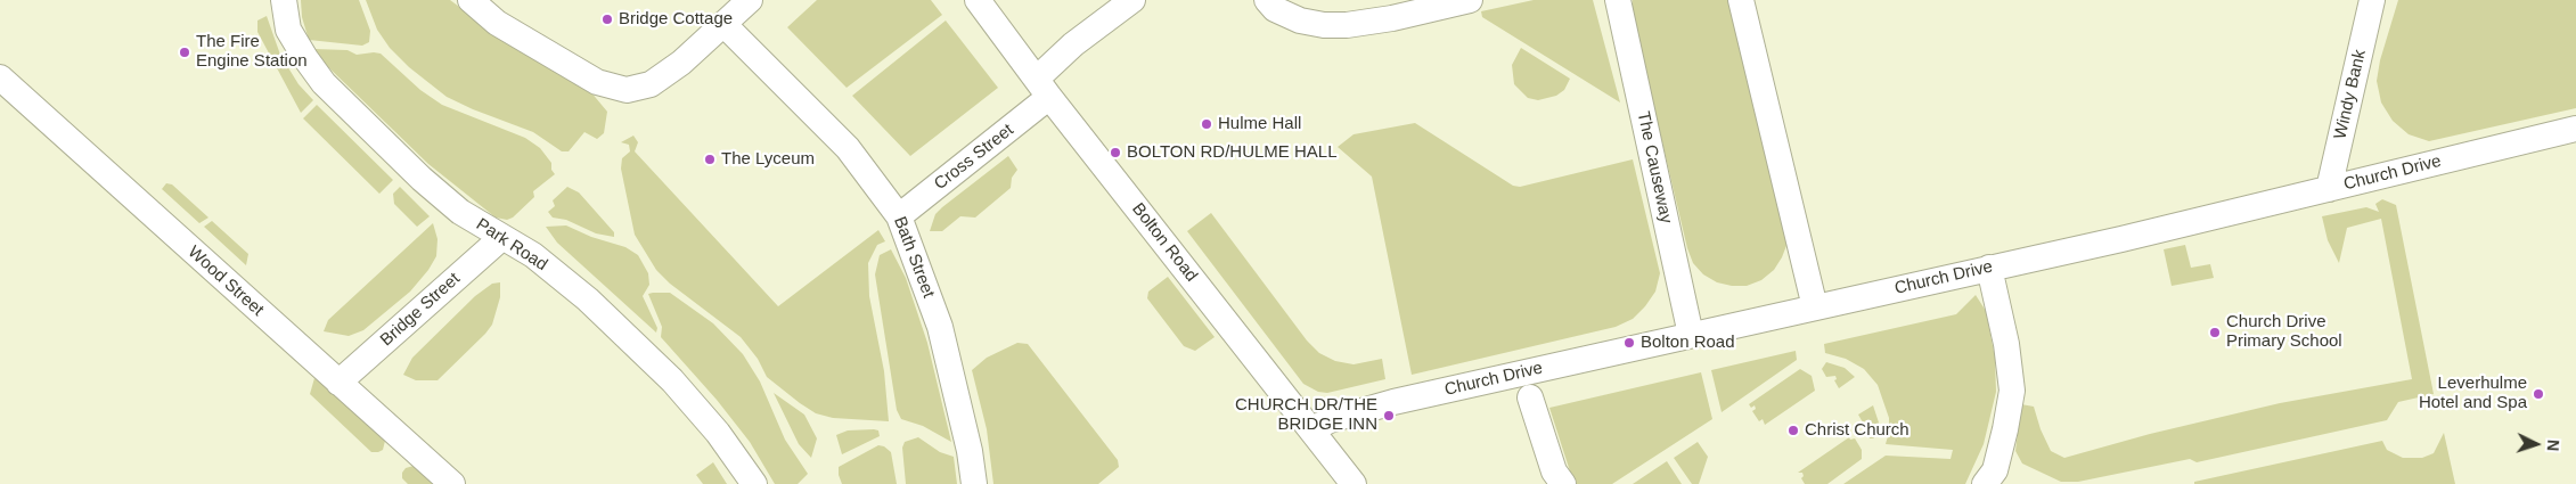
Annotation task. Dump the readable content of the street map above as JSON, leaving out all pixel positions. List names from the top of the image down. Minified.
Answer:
{"streets":{"street":["Windy Bank","Cross Street","The Causeway","Church Drive","Bolton Road","Park Road","Bath Street","Wood Street","Bridge Street"]},"crossings":[["Windy Bank","Church Drive"],["Cross Street","Bolton Road"],["Cross Street","Bath Street"],["The Causeway","Church Drive"],["Church Drive","Bolton Road"],["Park Road","Bridge Street"],["Wood Street","Bridge Street"]],"places":["Bridge Cottage","The Fire Engine Station","Hulme Hall","BOLTON RD/HULME HALL","The Lyceum","Church Drive Primary School","Bolton Road","Leverhulme Hotel and Spa","CHURCH DR/THE BRIDGE INN","Christ Church"],"north":"right"}
